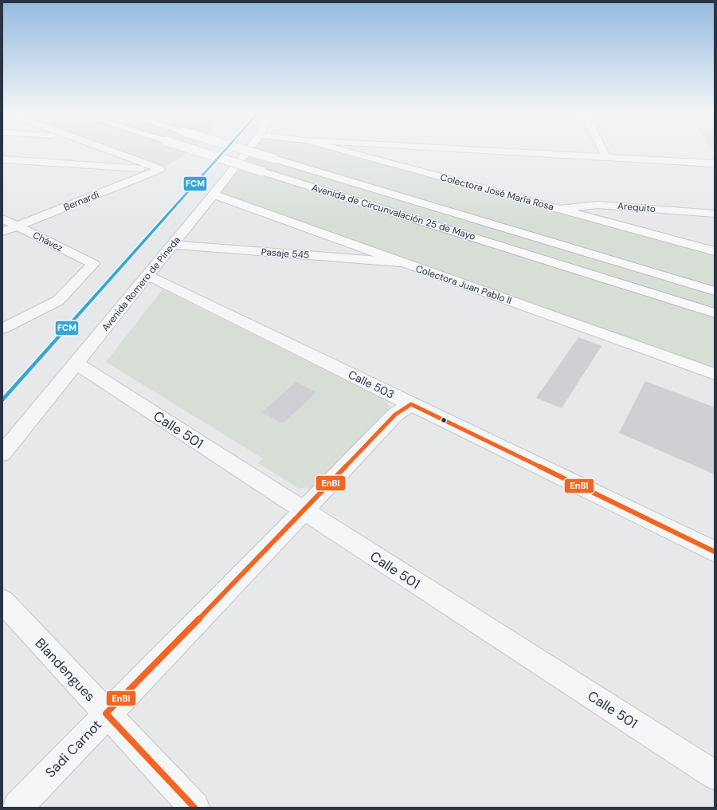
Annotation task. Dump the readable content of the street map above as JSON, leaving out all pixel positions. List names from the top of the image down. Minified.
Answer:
{"streets":{"main road":["Colectora José María Rosa","Avenida de Circunvalación 25 de Mayo","Avenida Romero de Pineda","Colectora Juan Pablo II"],"street":["Bernardi","Arequito","Chávez","Pasaje 545","Calle 503","Calle 501","Blandengues","Sadi Carnot"]},"crossings":[["Colectora José María Rosa","Arequito"],["Bernardi","Chávez"],["Pasaje 545","Avenida Romero de Pineda"],["Pasaje 545","Colectora Juan Pablo II"],["Avenida Romero de Pineda","Colectora Juan Pablo II"],["Avenida Romero de Pineda","Calle 503"],["Avenida Romero de Pineda","Calle 501"],["Calle 503","Sadi Carnot"],["Calle 501","Sadi Carnot"],["Blandengues","Sadi Carnot"]],"lines":["transit line FCM","transit line EnBI"]}
